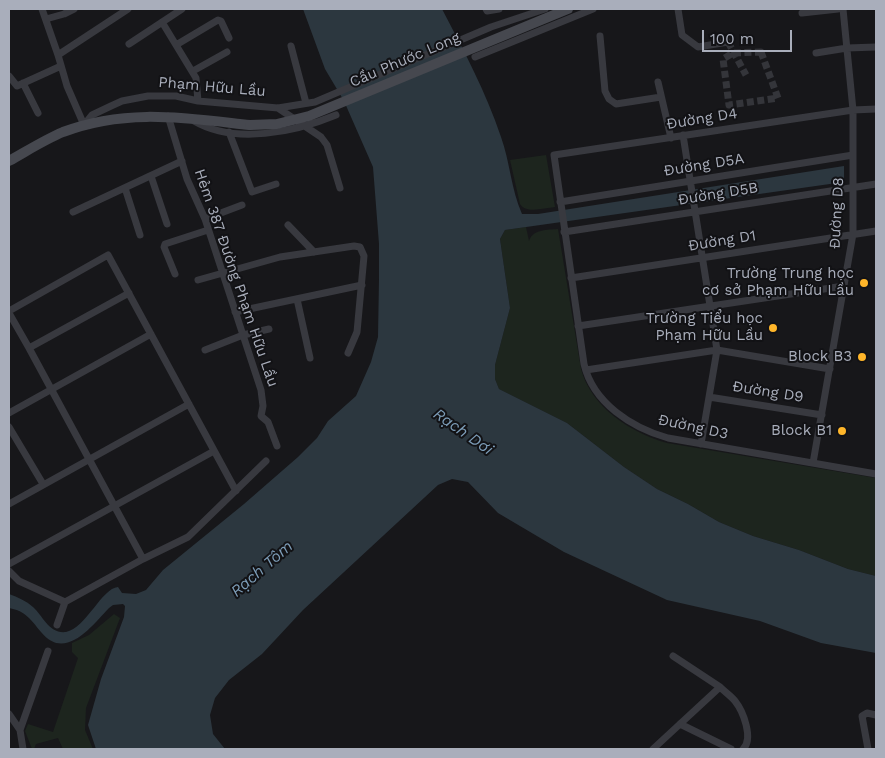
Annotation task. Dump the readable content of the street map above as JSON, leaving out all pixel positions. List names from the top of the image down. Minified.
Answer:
{"streets":{"main road":["Cầu Phước Long","Phạm Hữu Lầu"],"street":["Đường D4","Đường D5A","Đường D5B","Đường D8","Đường D1","Hẻm 387 Đường Phạm Hữu Lầu","Đường D9","Đường D3"]},"crossings":[["Cầu Phước Long","Phạm Hữu Lầu"],["Phạm Hữu Lầu","Hẻm 387 Đường Phạm Hữu Lầu"],["Đường D4","Đường D5A"],["Đường D4","Đường D8"],["Đường D4","Đường D3"],["Đường D5A","Đường D8"],["Đường D5A","Đường D3"],["Đường D5B","Đường D8"],["Đường D5B","Đường D3"],["Đường D8","Đường D1"],["Đường D8","Đường D9"],["Đường D8","Đường D3"],["Đường D1","Đường D3"]],"water":["Rạch Dơi","Rạch Tôm"],"places":["Trường Trung học cơ sở Phạm Hữu Lầu","Trường Tiểu học Phạm Hữu Lầu","Block B3","Block B1"],"scale_bar":"100 m"}
